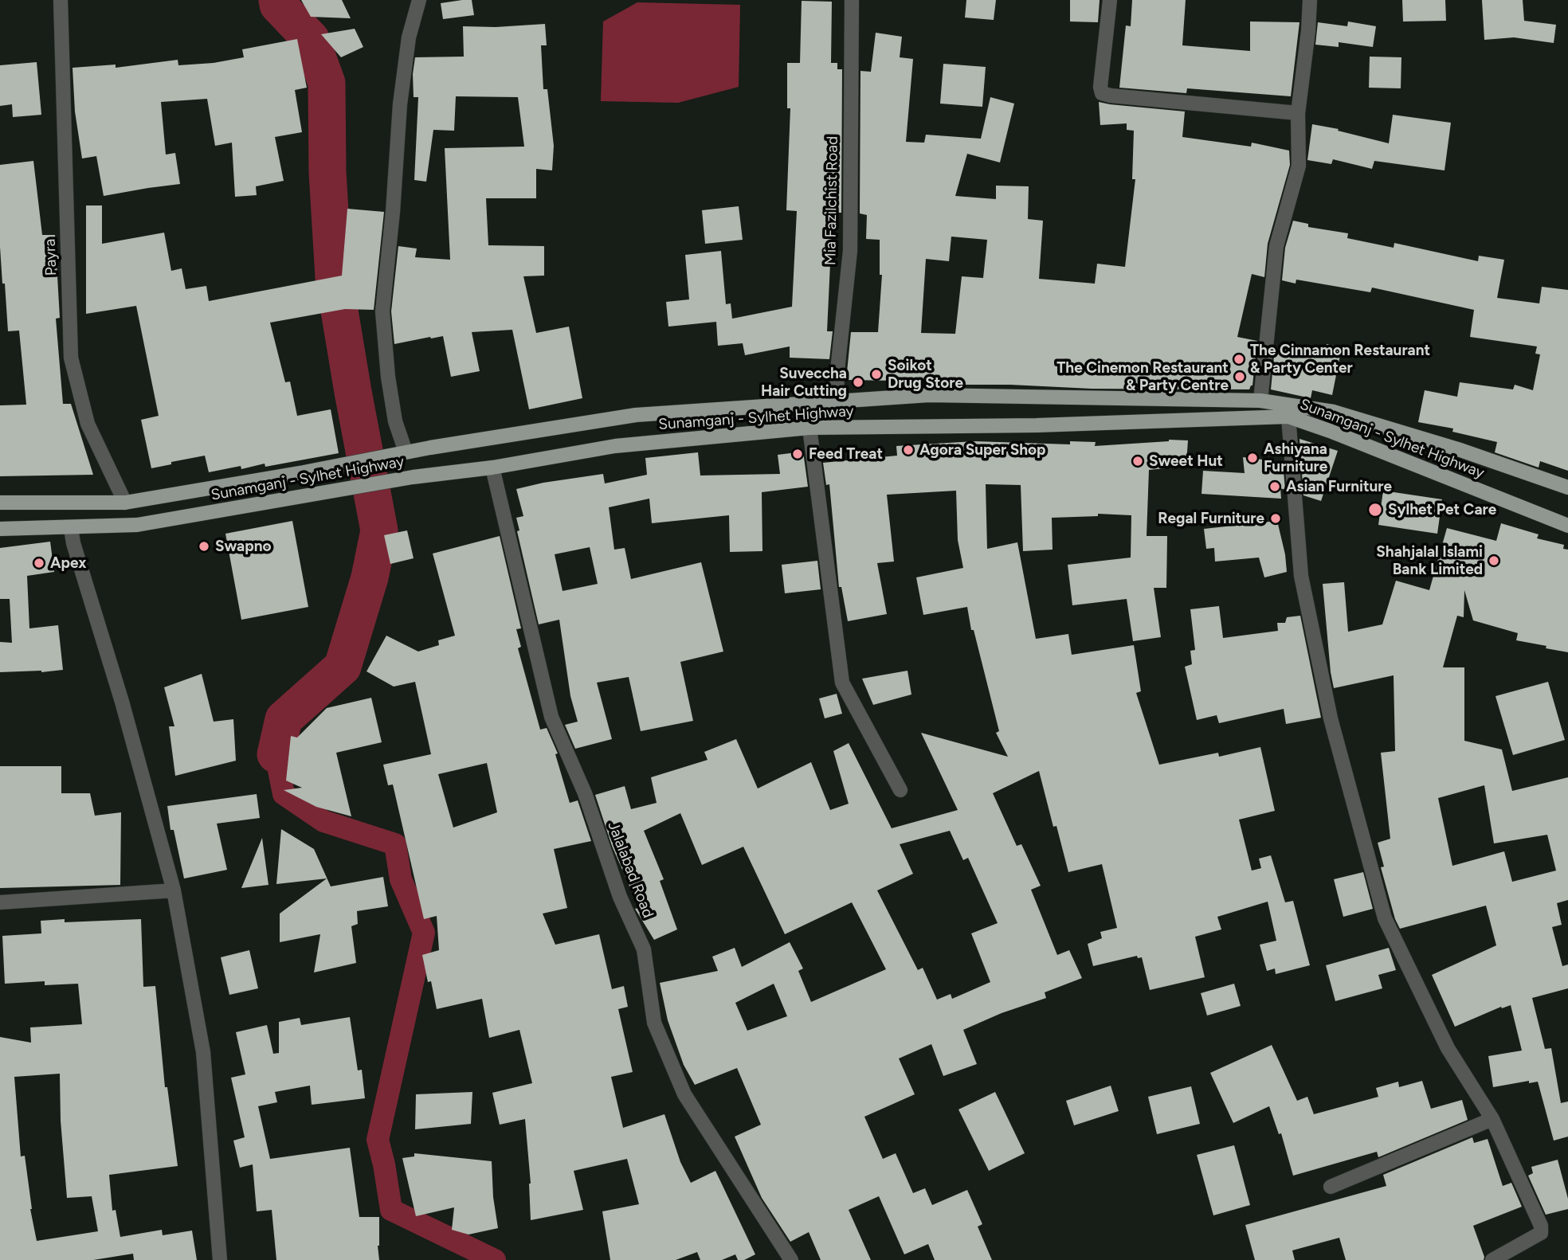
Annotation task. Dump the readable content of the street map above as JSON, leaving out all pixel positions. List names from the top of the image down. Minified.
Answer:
{"streets":{"main road":["Sunamganj - Sylhet Highway"],"street":["Mia Fazilchist Road","Payra","Jalalabad Road"]},"crossings":[["Mia Fazilchist Road","Sunamganj - Sylhet Highway"],["Payra","Sunamganj - Sylhet Highway"],["Sunamganj - Sylhet Highway","Jalalabad Road"]],"places":["The Cinnamon Restaurant & Party Center","Soikot Drug Store","The Cinemon Restaurant & Party Centre","Suveccha Hair Cutting","Agora Super Shop","Feed Treat","Ashiyana Furniture","Sweet Hut","Asian Furniture","Sylhet Pet Care","Regal Furniture","Swapno","Shahjalal Islami Bank Limited","Apex"]}
